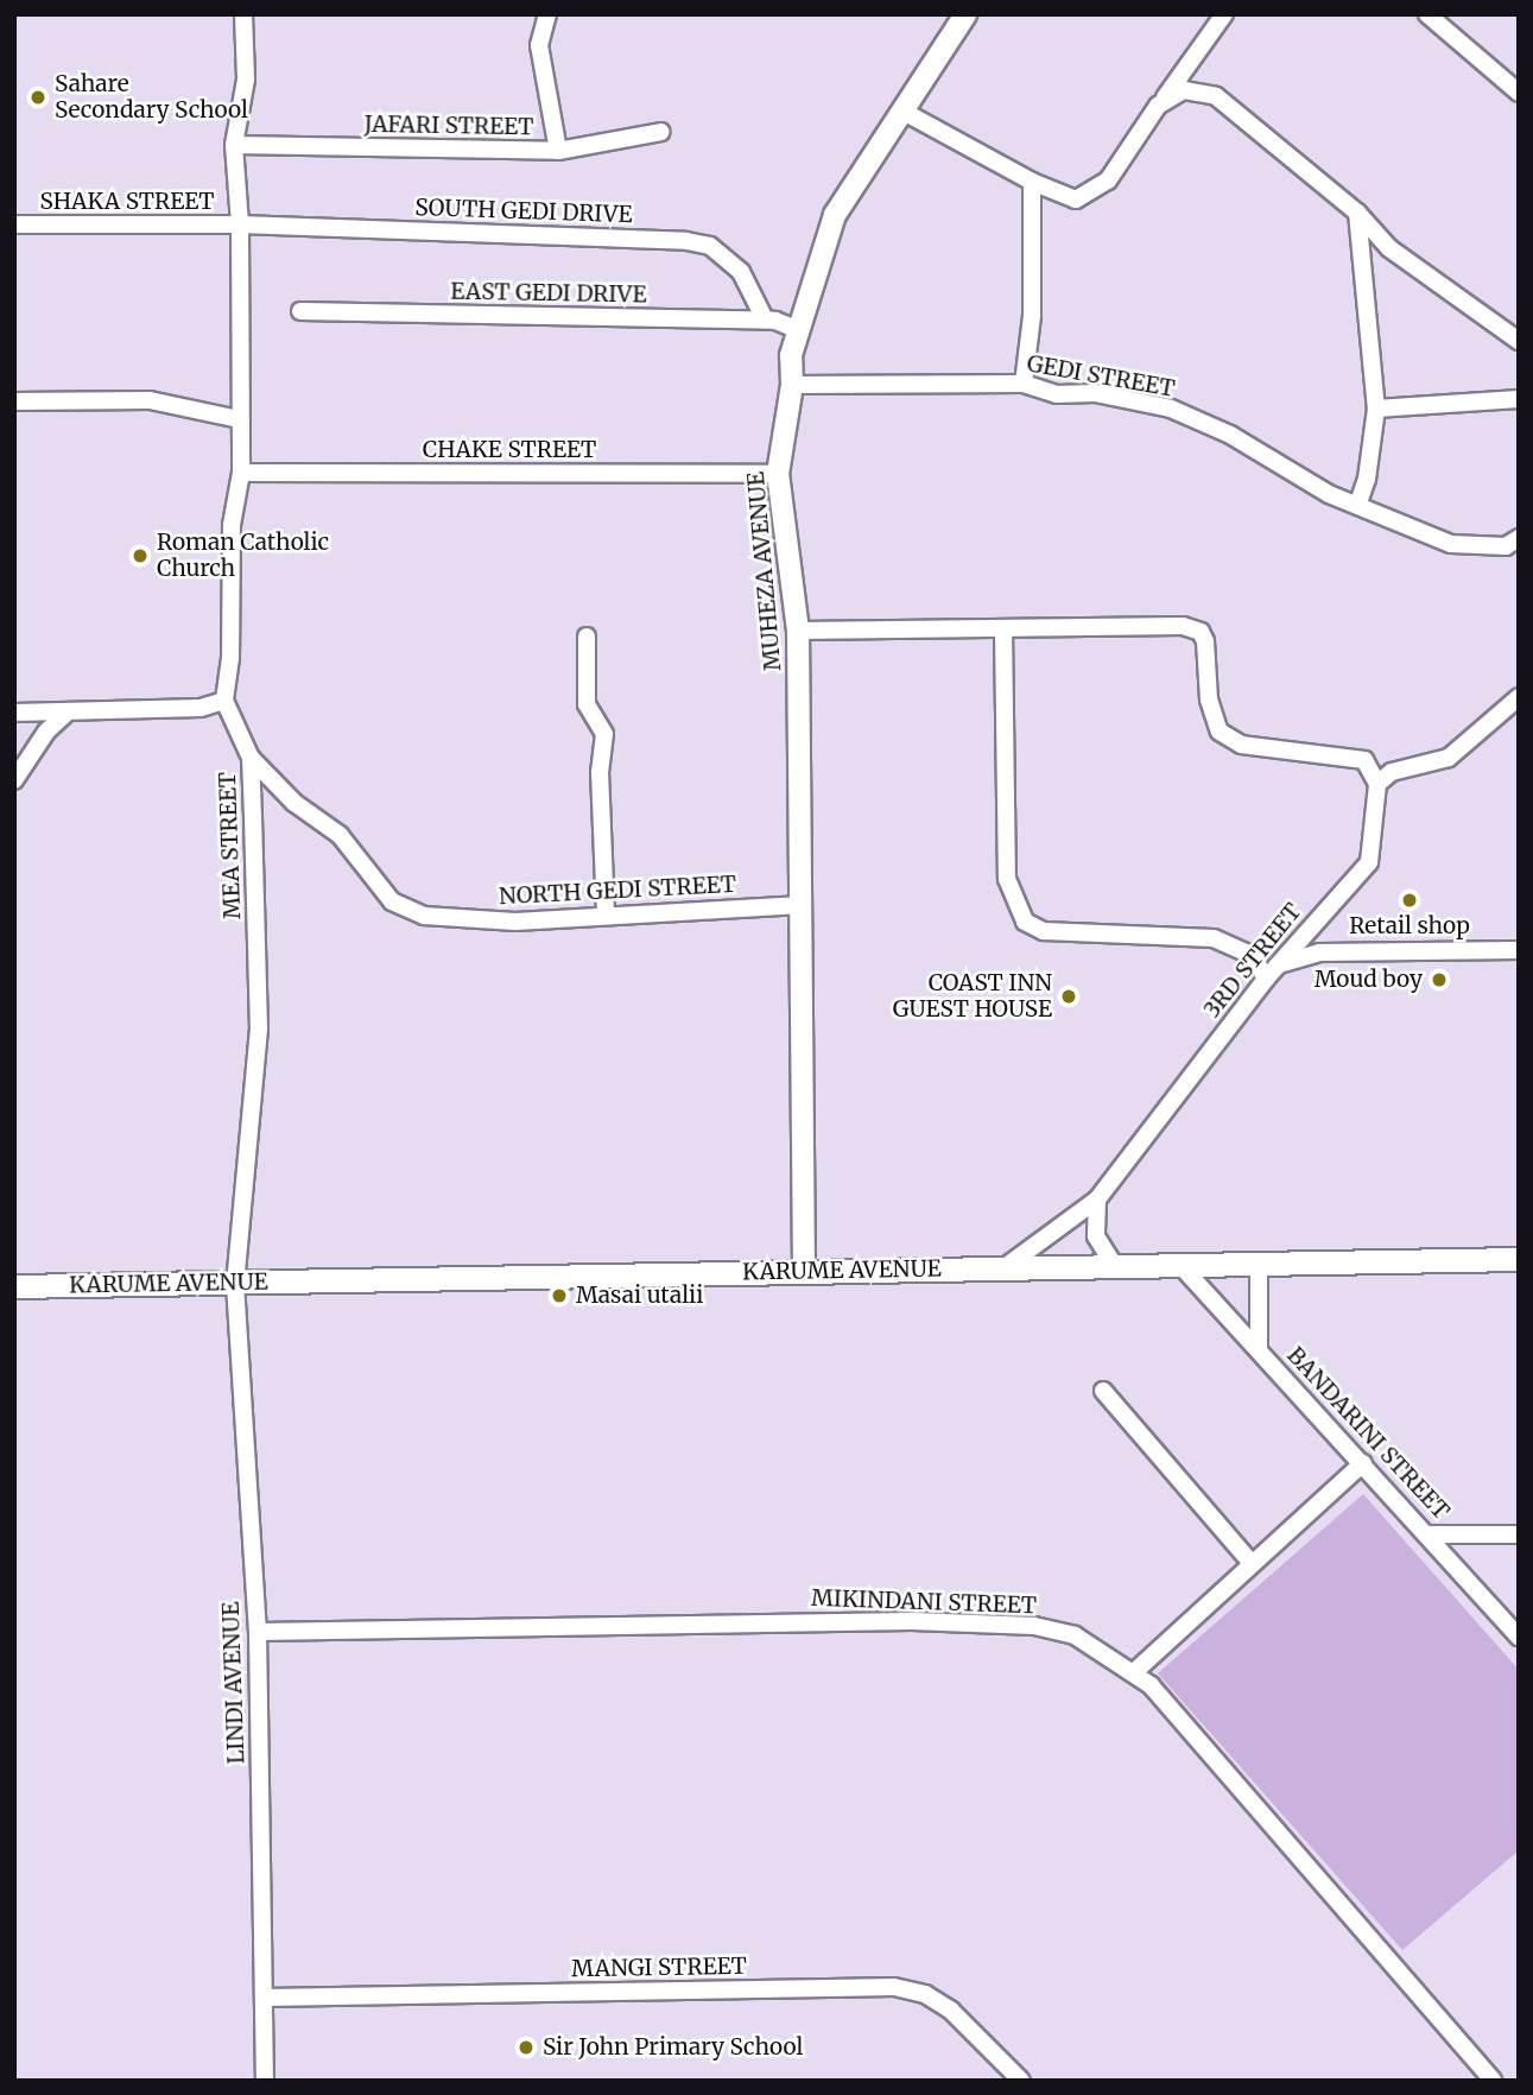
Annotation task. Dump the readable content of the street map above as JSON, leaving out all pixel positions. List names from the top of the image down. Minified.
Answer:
{"streets":{"main road":["KARUME AVENUE"],"street":["JAFARI STREET","SHAKA STREET","SOUTH GEDI DRIVE","EAST GEDI DRIVE","GEDI STREET","CHAKE STREET","MUHEZA AVENUE","MEA STREET","NORTH GEDI STREET","3RD STREET","BANDARINI STREET","MIKINDANI STREET","LINDI AVENUE","MANGI STREET"]},"crossings":[["SHAKA STREET","SOUTH GEDI DRIVE"],["SOUTH GEDI DRIVE","EAST GEDI DRIVE"],["EAST GEDI DRIVE","MUHEZA AVENUE"],["GEDI STREET","MUHEZA AVENUE"],["CHAKE STREET","MUHEZA AVENUE"],["MUHEZA AVENUE","NORTH GEDI STREET"],["MUHEZA AVENUE","KARUME AVENUE"],["MEA STREET","NORTH GEDI STREET"],["MEA STREET","KARUME AVENUE"],["MEA STREET","LINDI AVENUE"],["3RD STREET","KARUME AVENUE"],["KARUME AVENUE","BANDARINI STREET"],["KARUME AVENUE","LINDI AVENUE"],["MIKINDANI STREET","LINDI AVENUE"],["LINDI AVENUE","MANGI STREET"]],"places":["Sahare Secondary School","Roman Catholic Church","Retail shop","Moud boy","COAST INN GUEST HOUSE","Masai utalii","Sir John Primary School"]}
